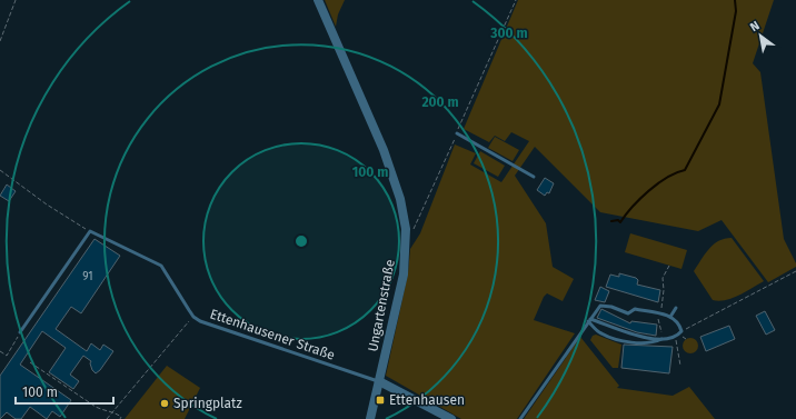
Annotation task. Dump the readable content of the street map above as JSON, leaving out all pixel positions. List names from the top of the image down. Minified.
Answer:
{"streets":{"street":["Ungartenstraße"],"lane":["Ettenhausener Straße"]},"crossings":[["Ungartenstraße","Ettenhausener Straße"]],"places":{"transit":["Ettenhausen"],"other":["Springplatz"]},"house_numbers":["91"],"scale_bar":"100 m","north":"top left","rings":["300 m","200 m","100 m"]}
